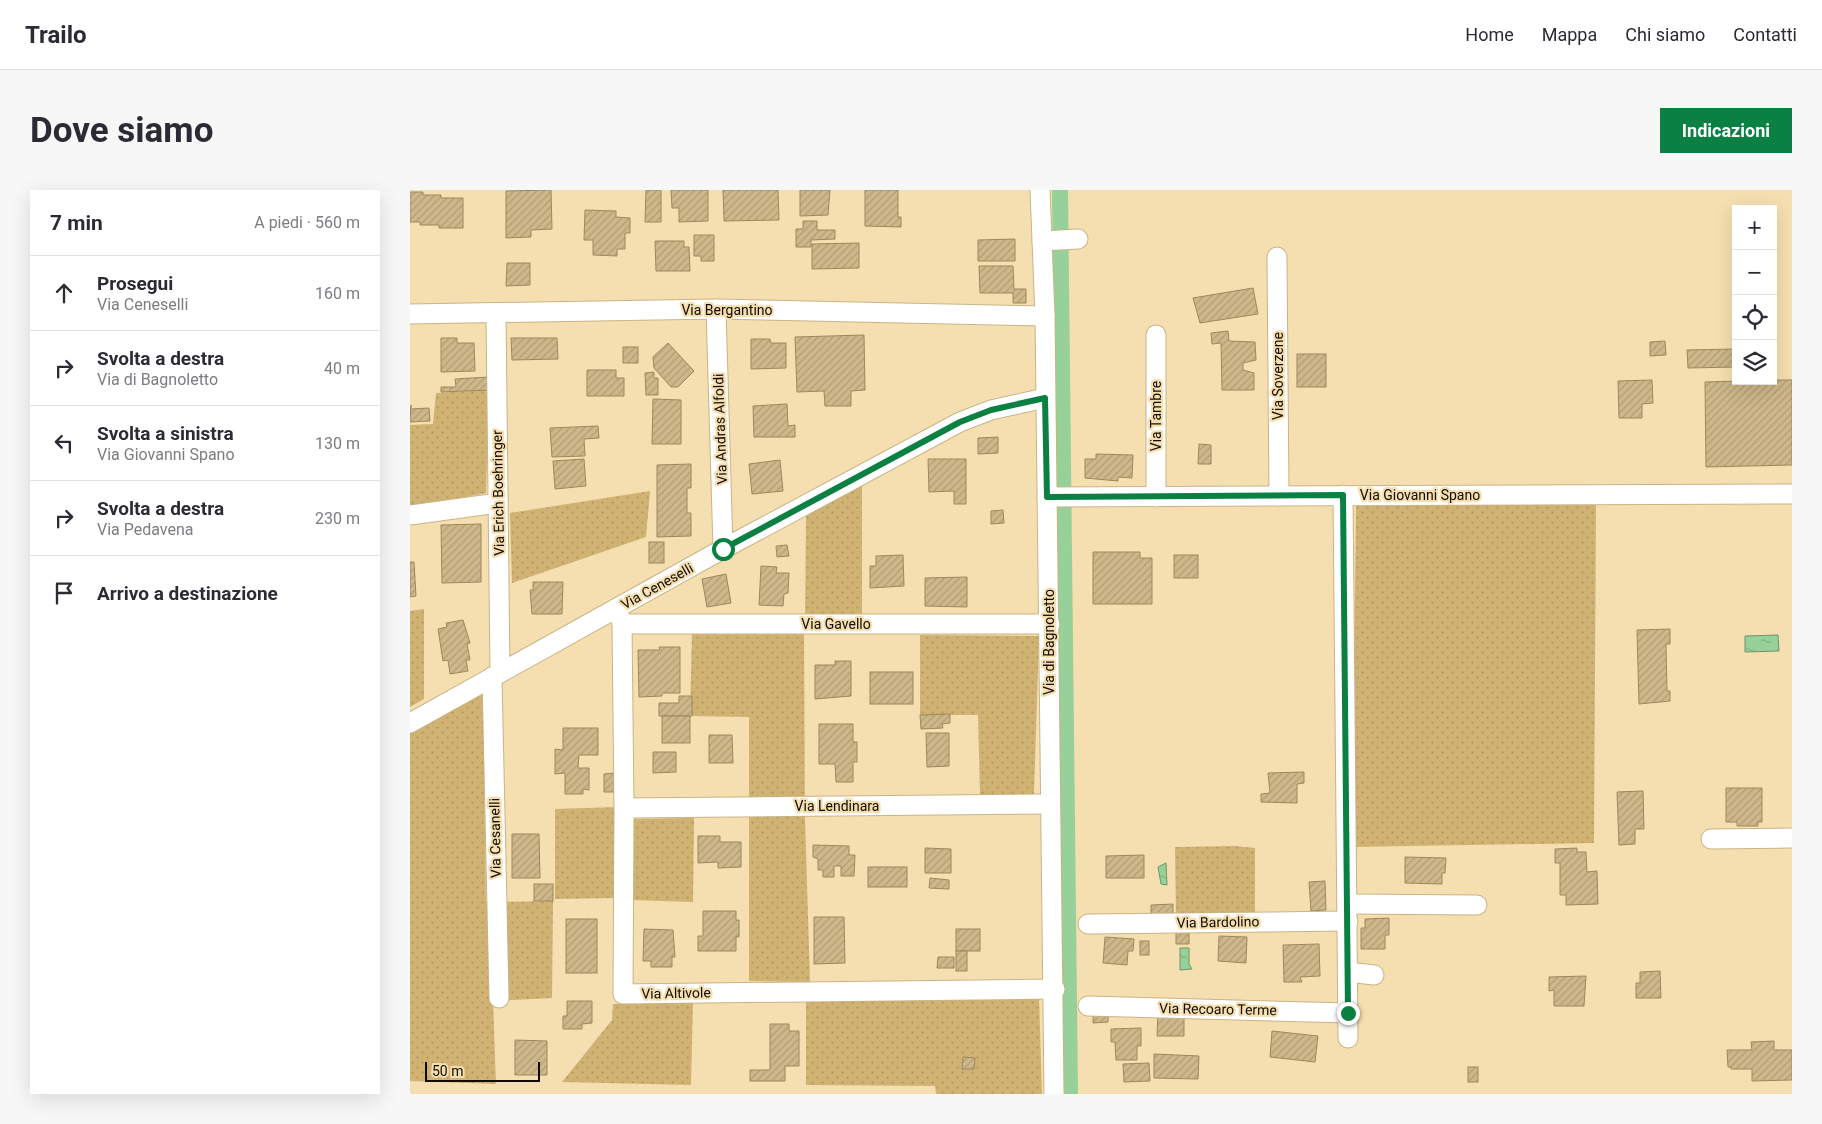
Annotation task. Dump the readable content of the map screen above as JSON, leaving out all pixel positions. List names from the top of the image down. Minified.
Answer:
{"streets":{"street":["Via Bergantino","Via Soverzene","Via Tambre","Via Andras Alfoldi","Via Erich Boehringer","Via Giovanni Spano","Via Ceneselli","Via Gavello","Via di Bagnoletto","Via Lendinara","Via Cesanelli","Via Bardolino","Via Altivole","Via Recoaro Terme"]},"crossings":[["Via Bergantino","Via Andras Alfoldi"],["Via Bergantino","Via Erich Boehringer"],["Via Bergantino","Via di Bagnoletto"],["Via Soverzene","Via Giovanni Spano"],["Via Tambre","Via Giovanni Spano"],["Via Andras Alfoldi","Via Ceneselli"],["Via Erich Boehringer","Via Ceneselli"],["Via Erich Boehringer","Via Cesanelli"],["Via Giovanni Spano","Via di Bagnoletto"],["Via Ceneselli","Via Gavello"],["Via Ceneselli","Via di Bagnoletto"],["Via Ceneselli","Via Cesanelli"],["Via Ceneselli","Via Altivole"],["Via Gavello","Via di Bagnoletto"],["Via Gavello","Via Altivole"],["Via di Bagnoletto","Via Lendinara"],["Via di Bagnoletto","Via Altivole"],["Via Lendinara","Via Altivole"]],"scale_bar":"50 m","page":{"header":"Trailo","nav":["Home","Mappa","Chi siamo","Contatti"],"buttons":"Indicazioni","title":"Dove siamo","heading":["7 min","A piedi · 560 m"],"map_buttons":["+","−"],"list":[["Prosegui","Via Ceneselli","160 m"],["Svolta a destra","Via di Bagnoletto","40 m"],["Svolta a sinistra","Via Giovanni Spano","130 m"],["Svolta a destra","Via Pedavena","230 m"],"Arrivo a destinazione"],"scale":"50 m"}}
